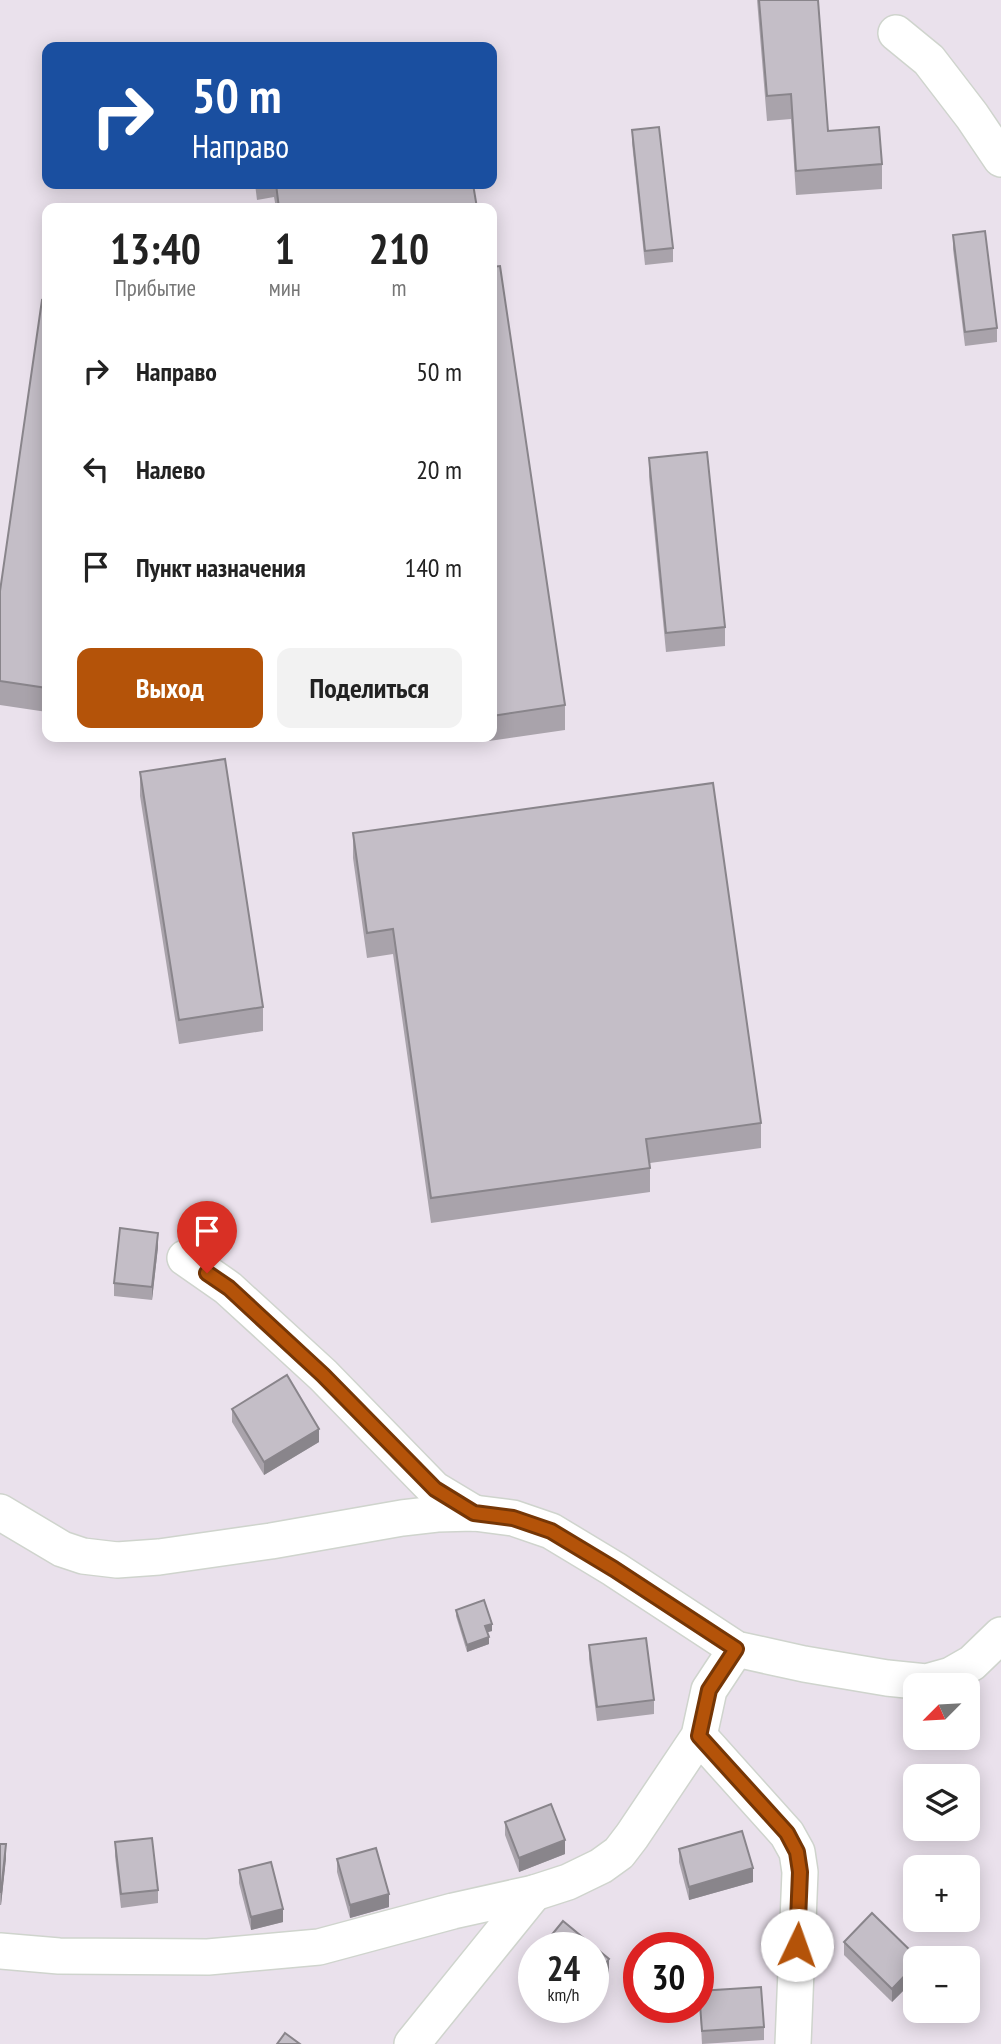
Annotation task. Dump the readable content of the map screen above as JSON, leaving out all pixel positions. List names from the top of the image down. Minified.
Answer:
{"north":"bottom left","page":{"turn":["50 m","Направо"],"eta":["13:40","Прибытие","1","мин","210","m"],"list":[{"name":"Направо","value":"50 m"},{"name":"Налево","value":"20 m"},{"name":"Пункт назначения","value":"140 m"}],"buttons":["Выход","Поделиться"],"map_buttons":["+","−"],"speed":"24 km/h","limit":"30"}}
